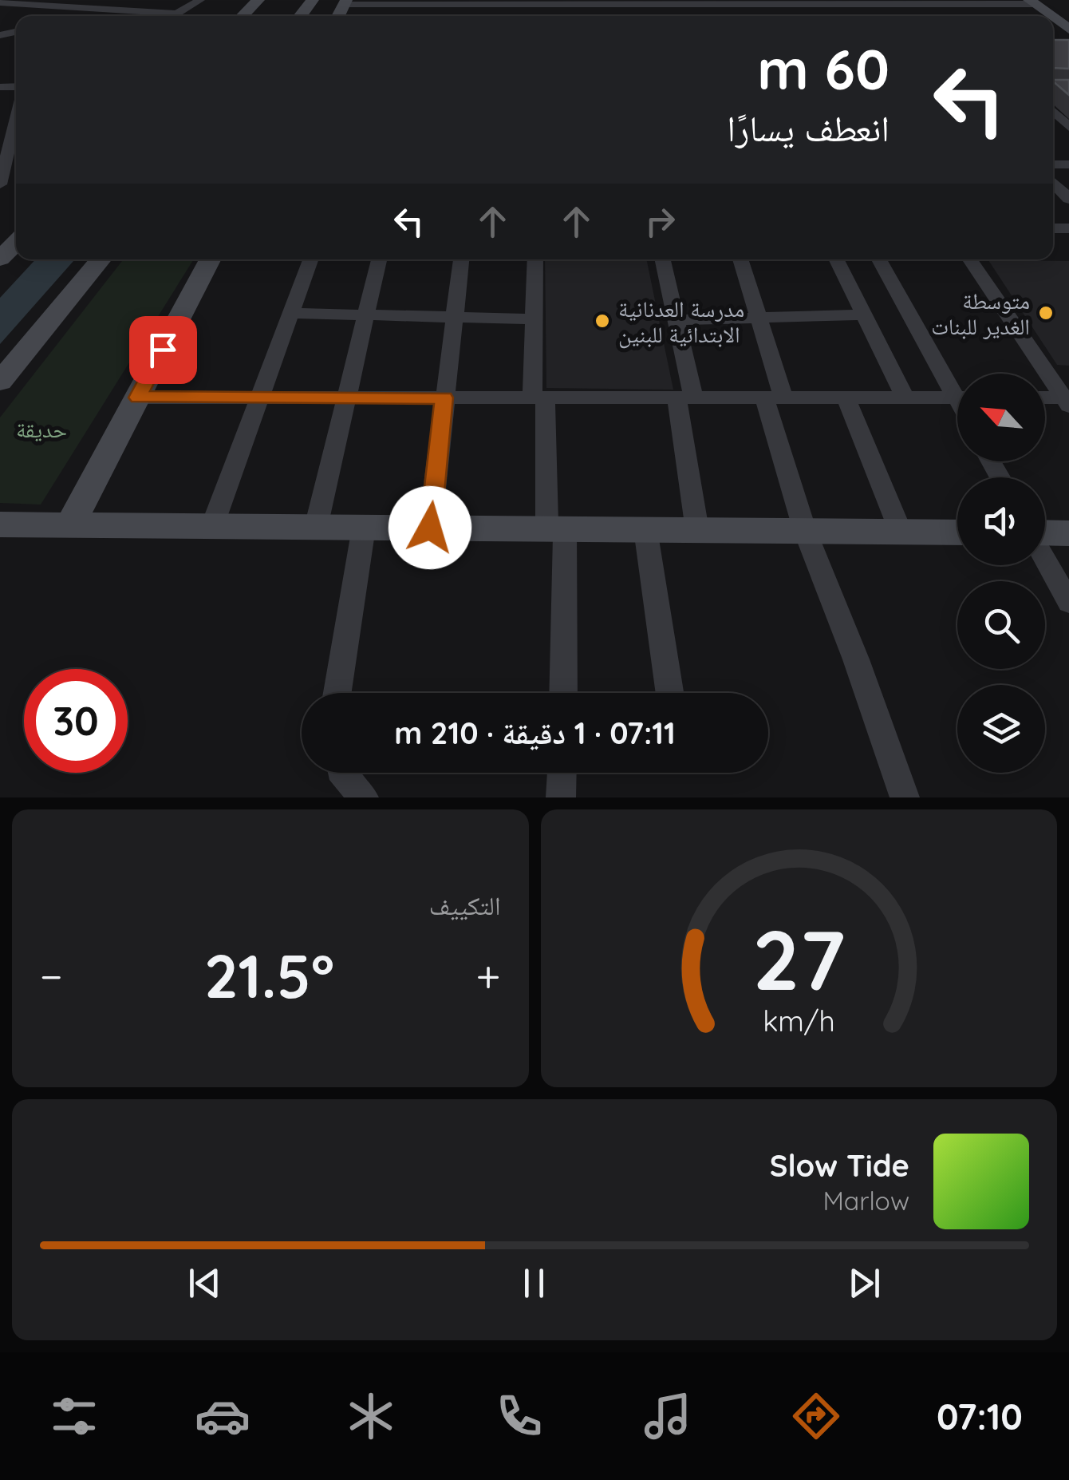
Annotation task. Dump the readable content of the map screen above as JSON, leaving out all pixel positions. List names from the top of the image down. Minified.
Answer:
{"parks":["حديقة"],"places":["متوسطة الغدير للبنات","مدرسة العدنانية الابتدائية للبنين"],"north":"top left","page":{"turn":["60 m","انعطف يسارًا"],"limit":"30","trip":"07:11 · 1 دقيقة · 210 m","tile":"التكييف","heat":["−","21.5°","+"],"song":["Slow Tide","Marlow"],"tabs":"07:10","gauge":["27","km/h"]}}
